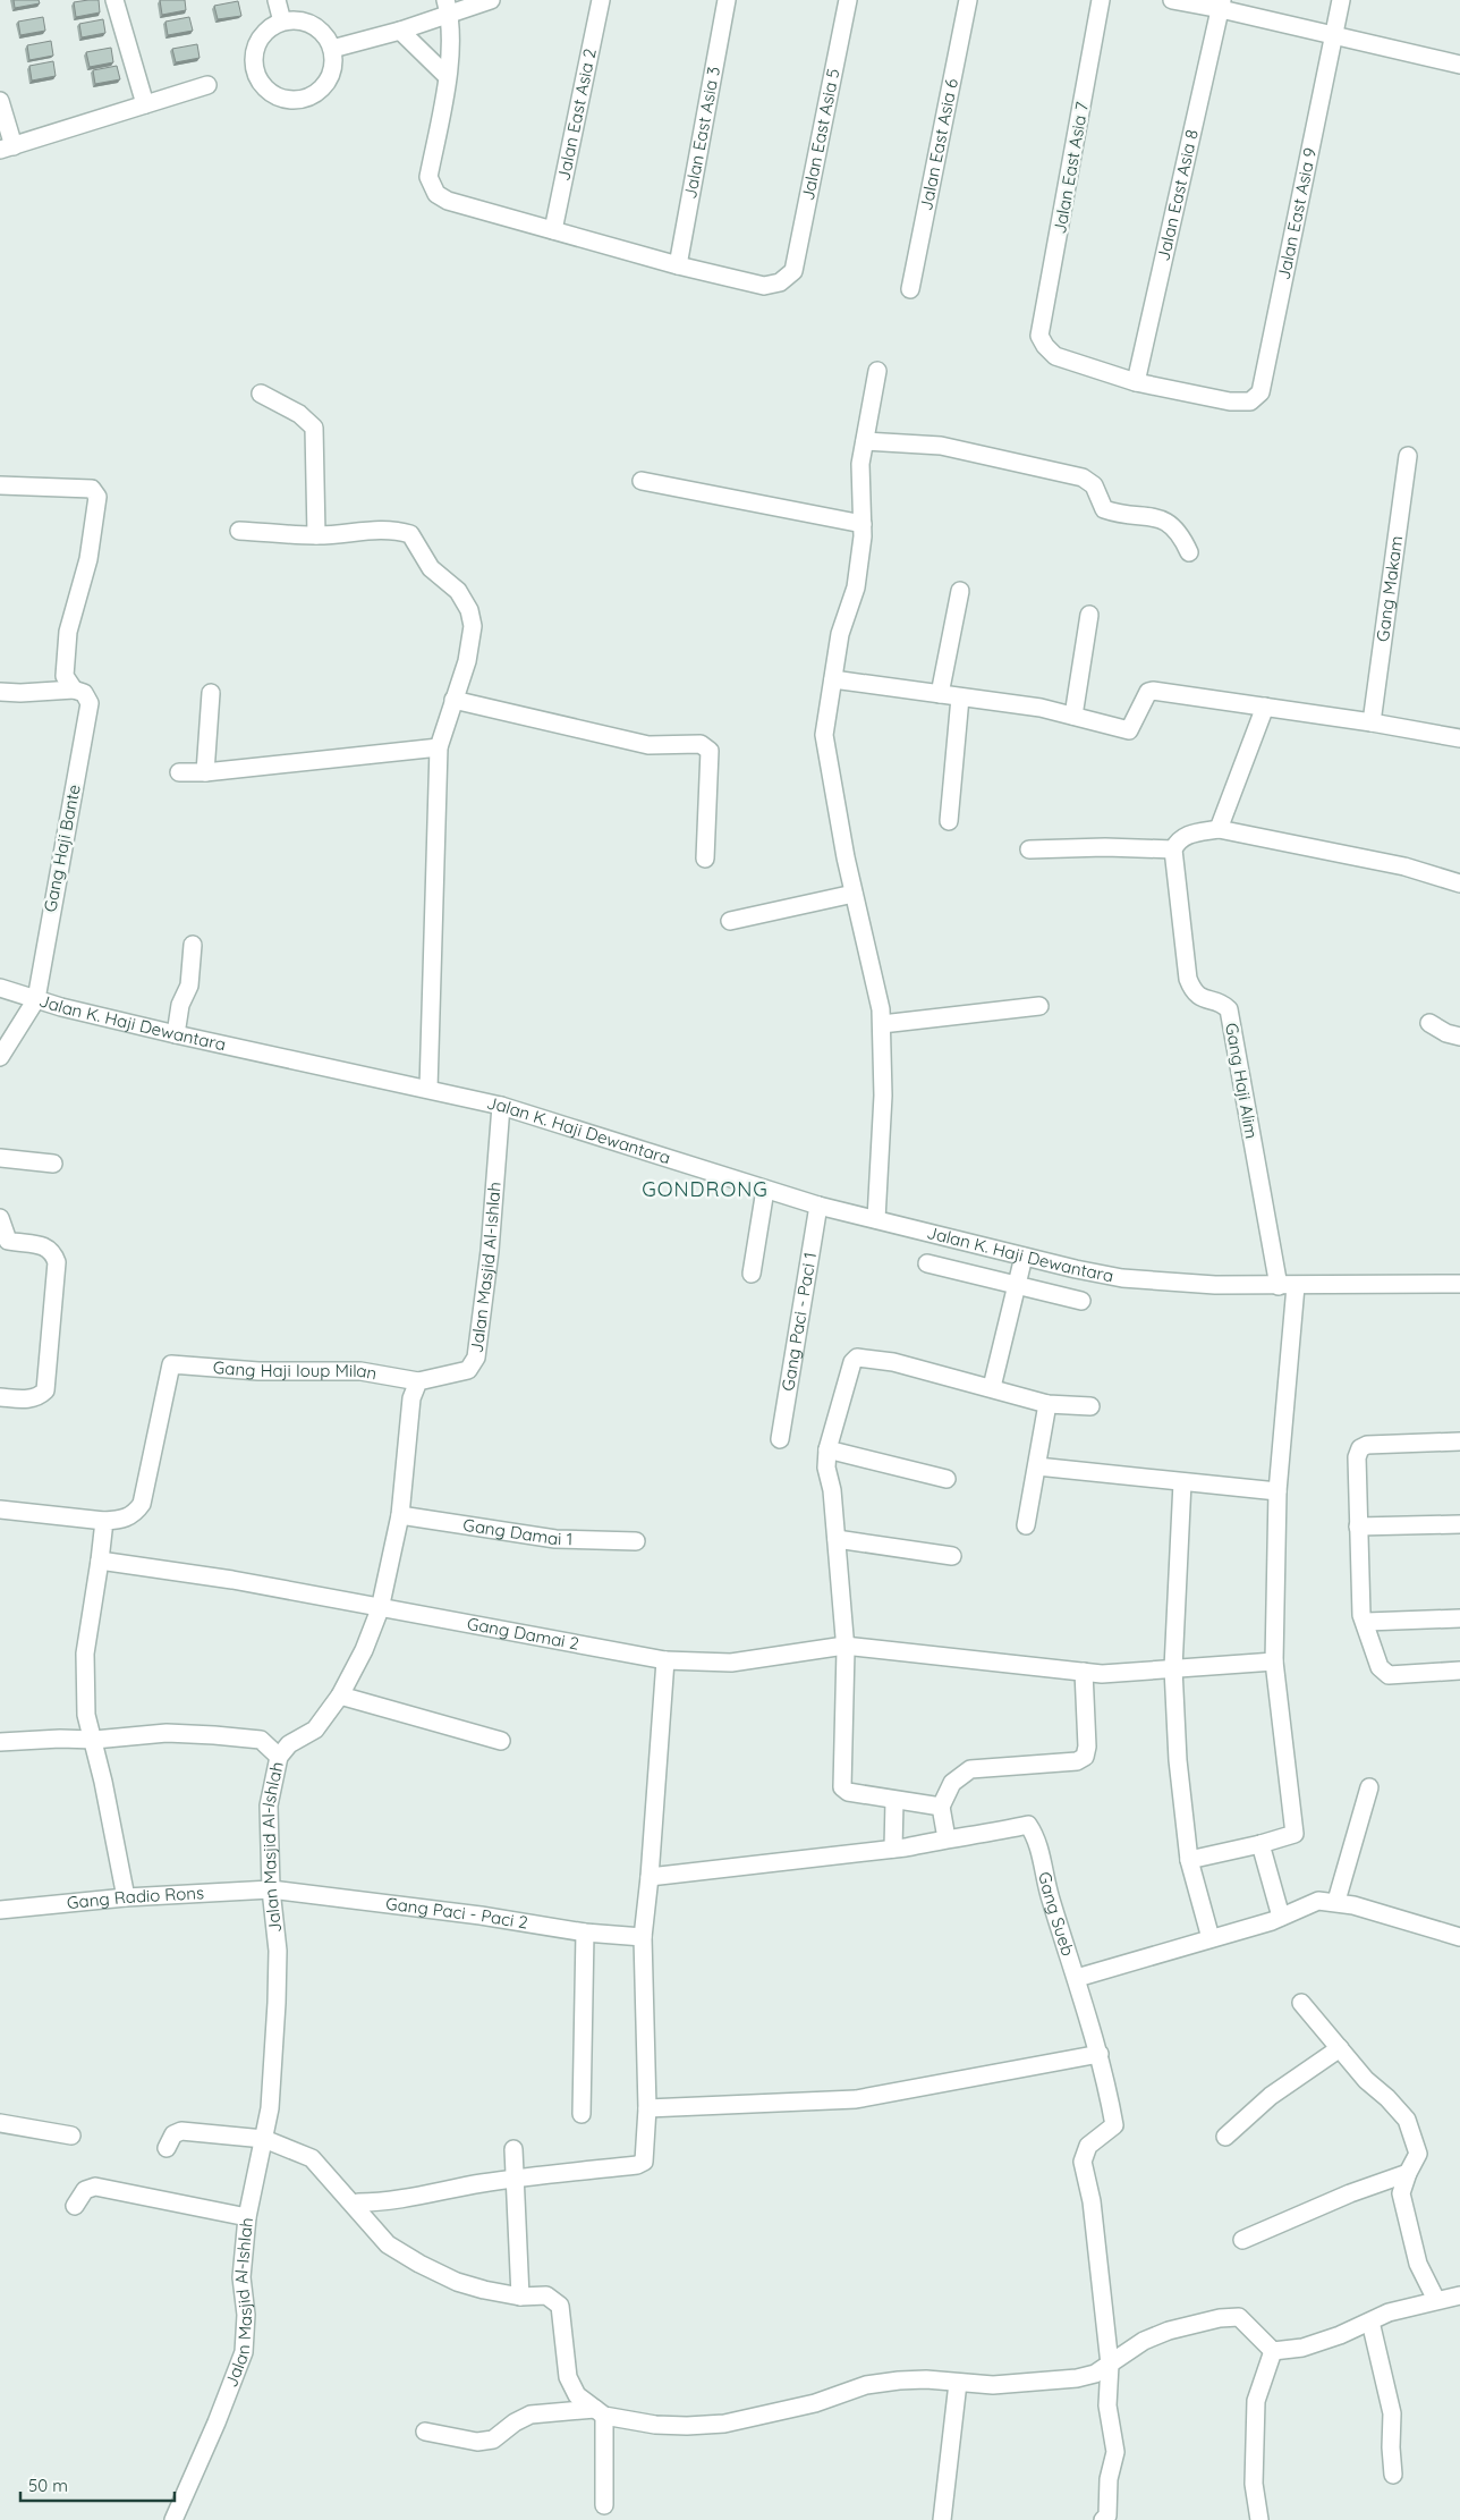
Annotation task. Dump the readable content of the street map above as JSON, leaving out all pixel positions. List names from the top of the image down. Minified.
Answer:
{"streets":{"street":["Jalan East Asia 2","Jalan East Asia 3","Jalan East Asia 5","Jalan East Asia 6","Jalan East Asia 7","Jalan East Asia 8","Jalan East Asia 9","Gang Makam","Gang Haji Bante","Jalan K. Haji Dewantara","Gang Haji Alim","Jalan Masjid Al-Ishlah","Gang Paci - Paci 1","Gang Haji Ioup Milan","Gang Damai 1","Gang Damai 2","Gang Radio Rons","Gang Paci - Paci 2","Gang Sueb"]},"crossings":[["Jalan East Asia 3","Jalan East Asia 5"],["Jalan East Asia 7","Jalan East Asia 8"],["Jalan East Asia 7","Jalan East Asia 9"],["Jalan East Asia 8","Jalan East Asia 9"],["Gang Haji Bante","Jalan K. Haji Dewantara"],["Jalan K. Haji Dewantara","Gang Haji Alim"],["Jalan K. Haji Dewantara","Jalan Masjid Al-Ishlah"],["Jalan K. Haji Dewantara","Gang Paci - Paci 1"],["Jalan Masjid Al-Ishlah","Gang Haji Ioup Milan"],["Jalan Masjid Al-Ishlah","Gang Damai 1"],["Jalan Masjid Al-Ishlah","Gang Damai 2"],["Jalan Masjid Al-Ishlah","Gang Radio Rons"],["Jalan Masjid Al-Ishlah","Gang Paci - Paci 2"],["Gang Radio Rons","Gang Paci - Paci 2"]],"districts":["GONDRONG"],"scale_bar":"50 m"}
